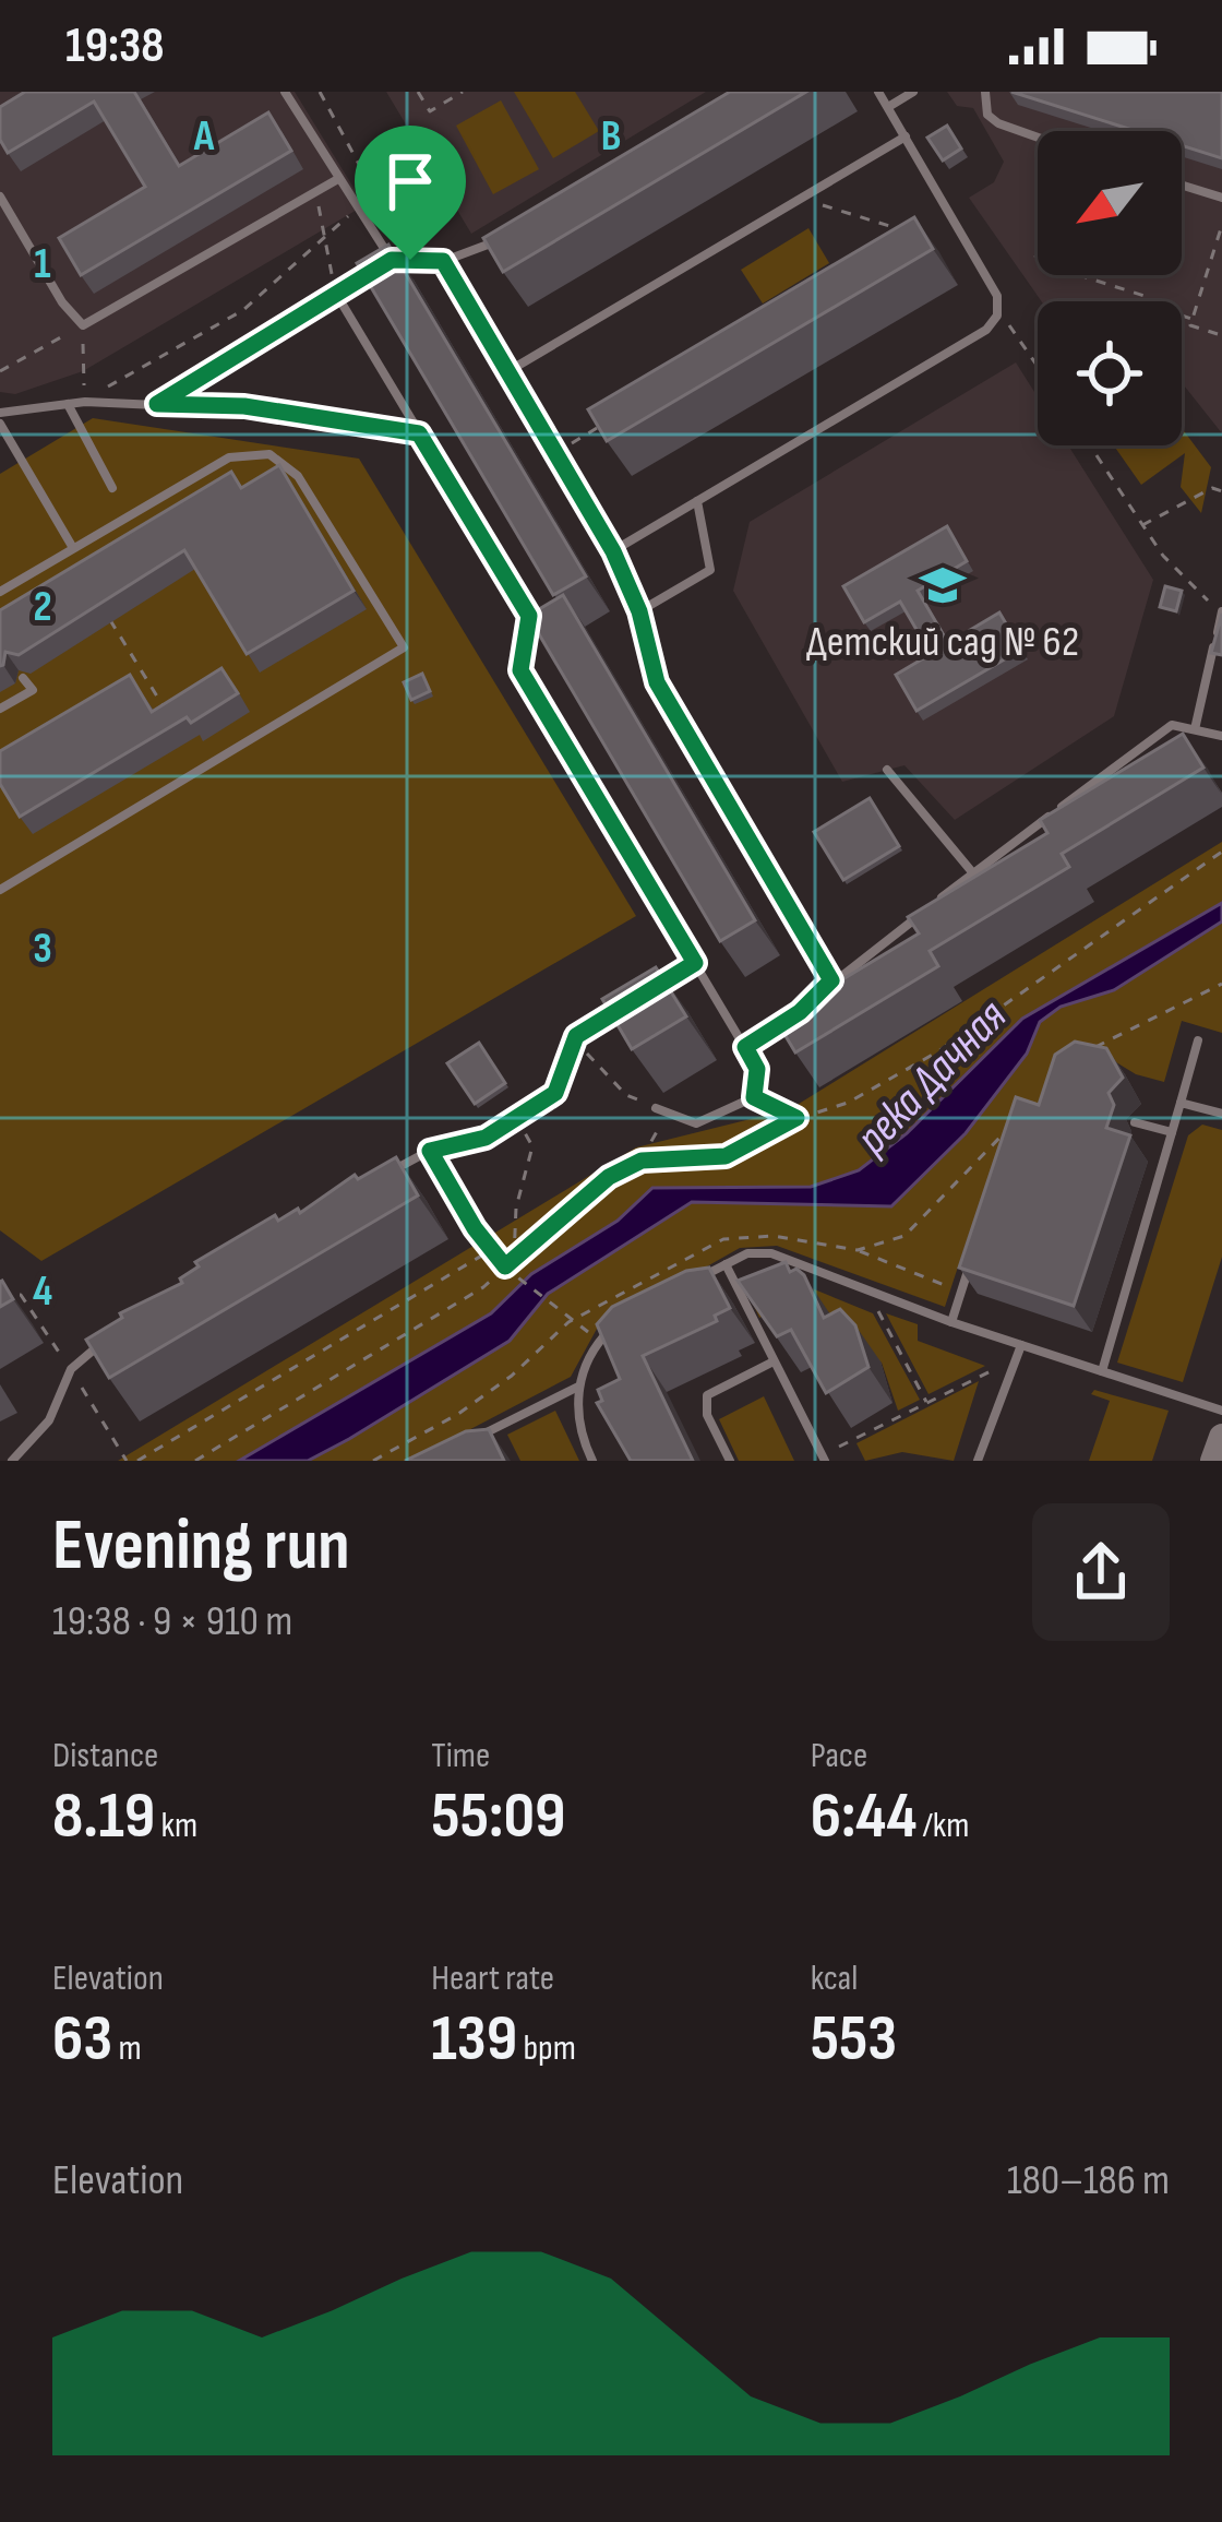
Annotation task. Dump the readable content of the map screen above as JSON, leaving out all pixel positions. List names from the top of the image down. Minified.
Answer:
{"water":["река Дачная"],"places":{"school or university":["Детский сад № 62"]},"north":"bottom left","page":{"status":"19:38","heading":["Evening run","19:38 · 9 × 910 m"],"stats":[["Distance","8.19 km"],["Time","55:09"],["Pace","6:44 /km"],["Elevation","63 m"],["Heart rate","139 bpm"],["kcal","553"]],"chart":["Elevation","180–186 m"]},"grid":{"columns":["A","B"],"rows":["1","2","3","4"]}}
